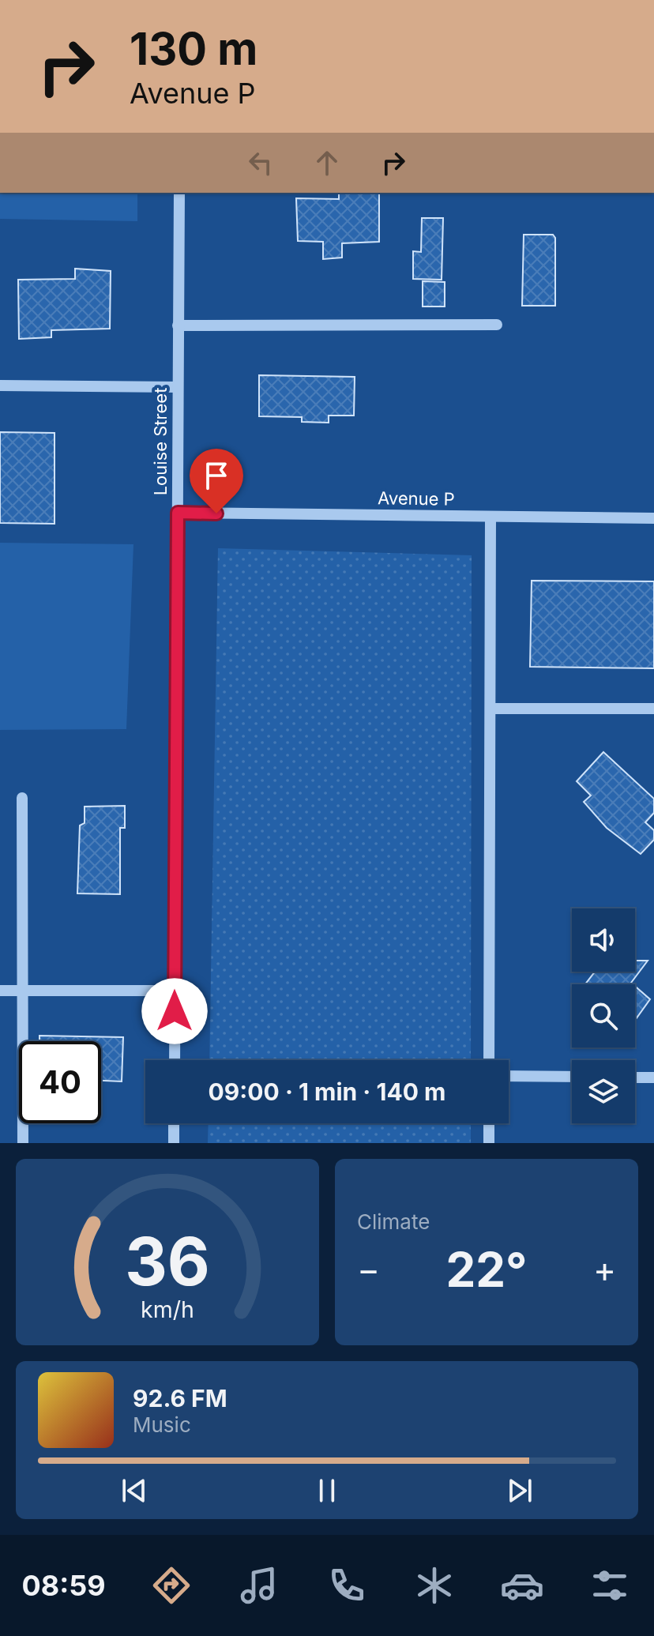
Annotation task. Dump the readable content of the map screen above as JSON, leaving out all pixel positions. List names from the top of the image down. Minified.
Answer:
{"streets":{"street":["Louise Street","Avenue P"]},"crossings":[["Louise Street","Avenue P"]],"page":{"turn":["130 m","Avenue P"],"limit":"40","trip":"09:00 · 1 min · 140 m","tile":"Climate","heat":["−","22°","+"],"song":["92.6 FM","Music"],"tabs":"08:59","gauge":["36","km/h"]}}
